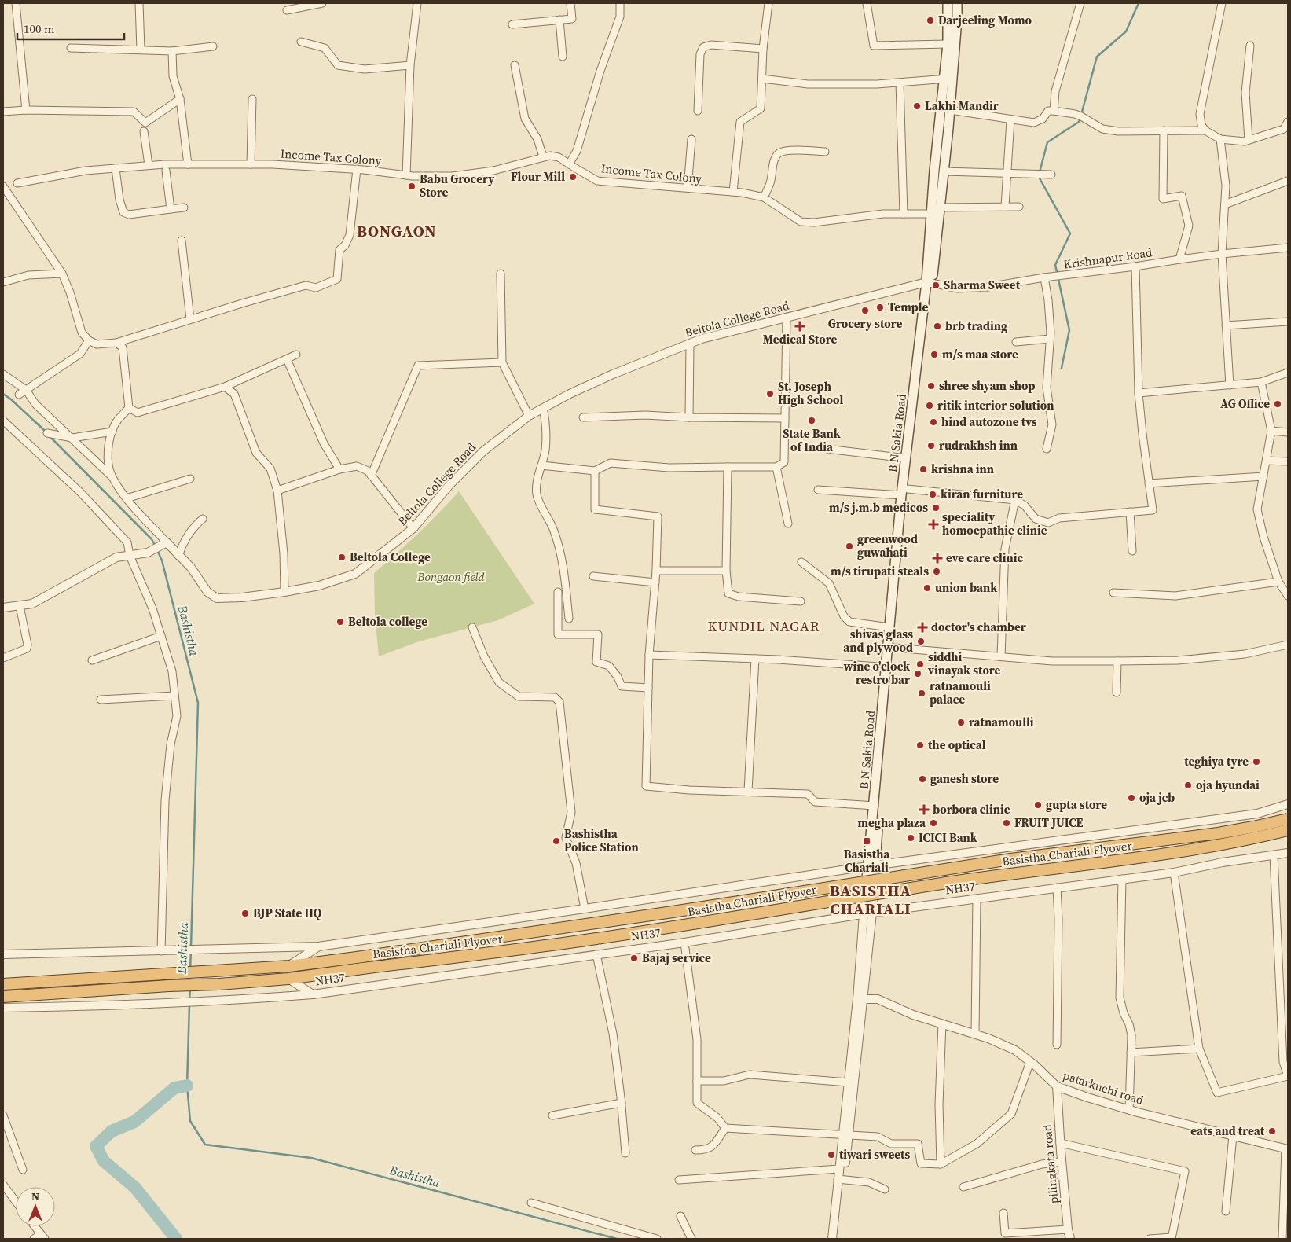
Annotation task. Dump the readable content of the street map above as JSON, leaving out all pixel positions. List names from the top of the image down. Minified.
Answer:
{"streets":{"highway":["Basistha Chariali Flyover"],"main road":["B N Sakia Road"],"street":["Income Tax Colony","Krishnapur Road","Beltola College Road","NH37","patarkuchi road","pilingkata road"]},"crossings":[["Income Tax Colony","B N Sakia Road"],["Krishnapur Road","Beltola College Road"],["Krishnapur Road","B N Sakia Road"],["Beltola College Road","B N Sakia Road"],["patarkuchi road","pilingkata road"]],"districts":["BONGAON","KUNDIL NAGAR","BASISTHA CHARIALI"],"water":["Bashistha"],"parks":["Bongaon field"],"places":{"other":["Darjeeling Momo","Lakhi Mandir","Flour Mill","Babu Grocery Store","Sharma Sweet","Temple","Grocery store","brb trading","m/s maa store","shree shyam shop","St. Joseph High School","AG Office","ritik interior solution","State Bank of India","hind autozone tvs","rudrakhsh inn","krishna inn","kiran furniture","m/s j.m.b medicos","greenwood guwahati","Beltola College","m/s tirupati steals","union bank","Beltola college","shivas glass and plywood","siddhi vinayak store","wine o'clock restro bar","ratnamouli palace","ratnamoulli","the optical","teghiya tyre","ganesh store","oja hyundai","oja jcb","gupta store","megha plaza","FRUIT JUICE","ICICI Bank","Bashistha Police Station","BJP State HQ","Bajaj service","eats and treat","tiwari sweets"],"health":["Medical Store","speciality homoepathic clinic","eve care clinic","doctor's chamber","borbora clinic"],"transit":["Basistha Chariali"]},"scale_bar":"100 m","north":"top"}
